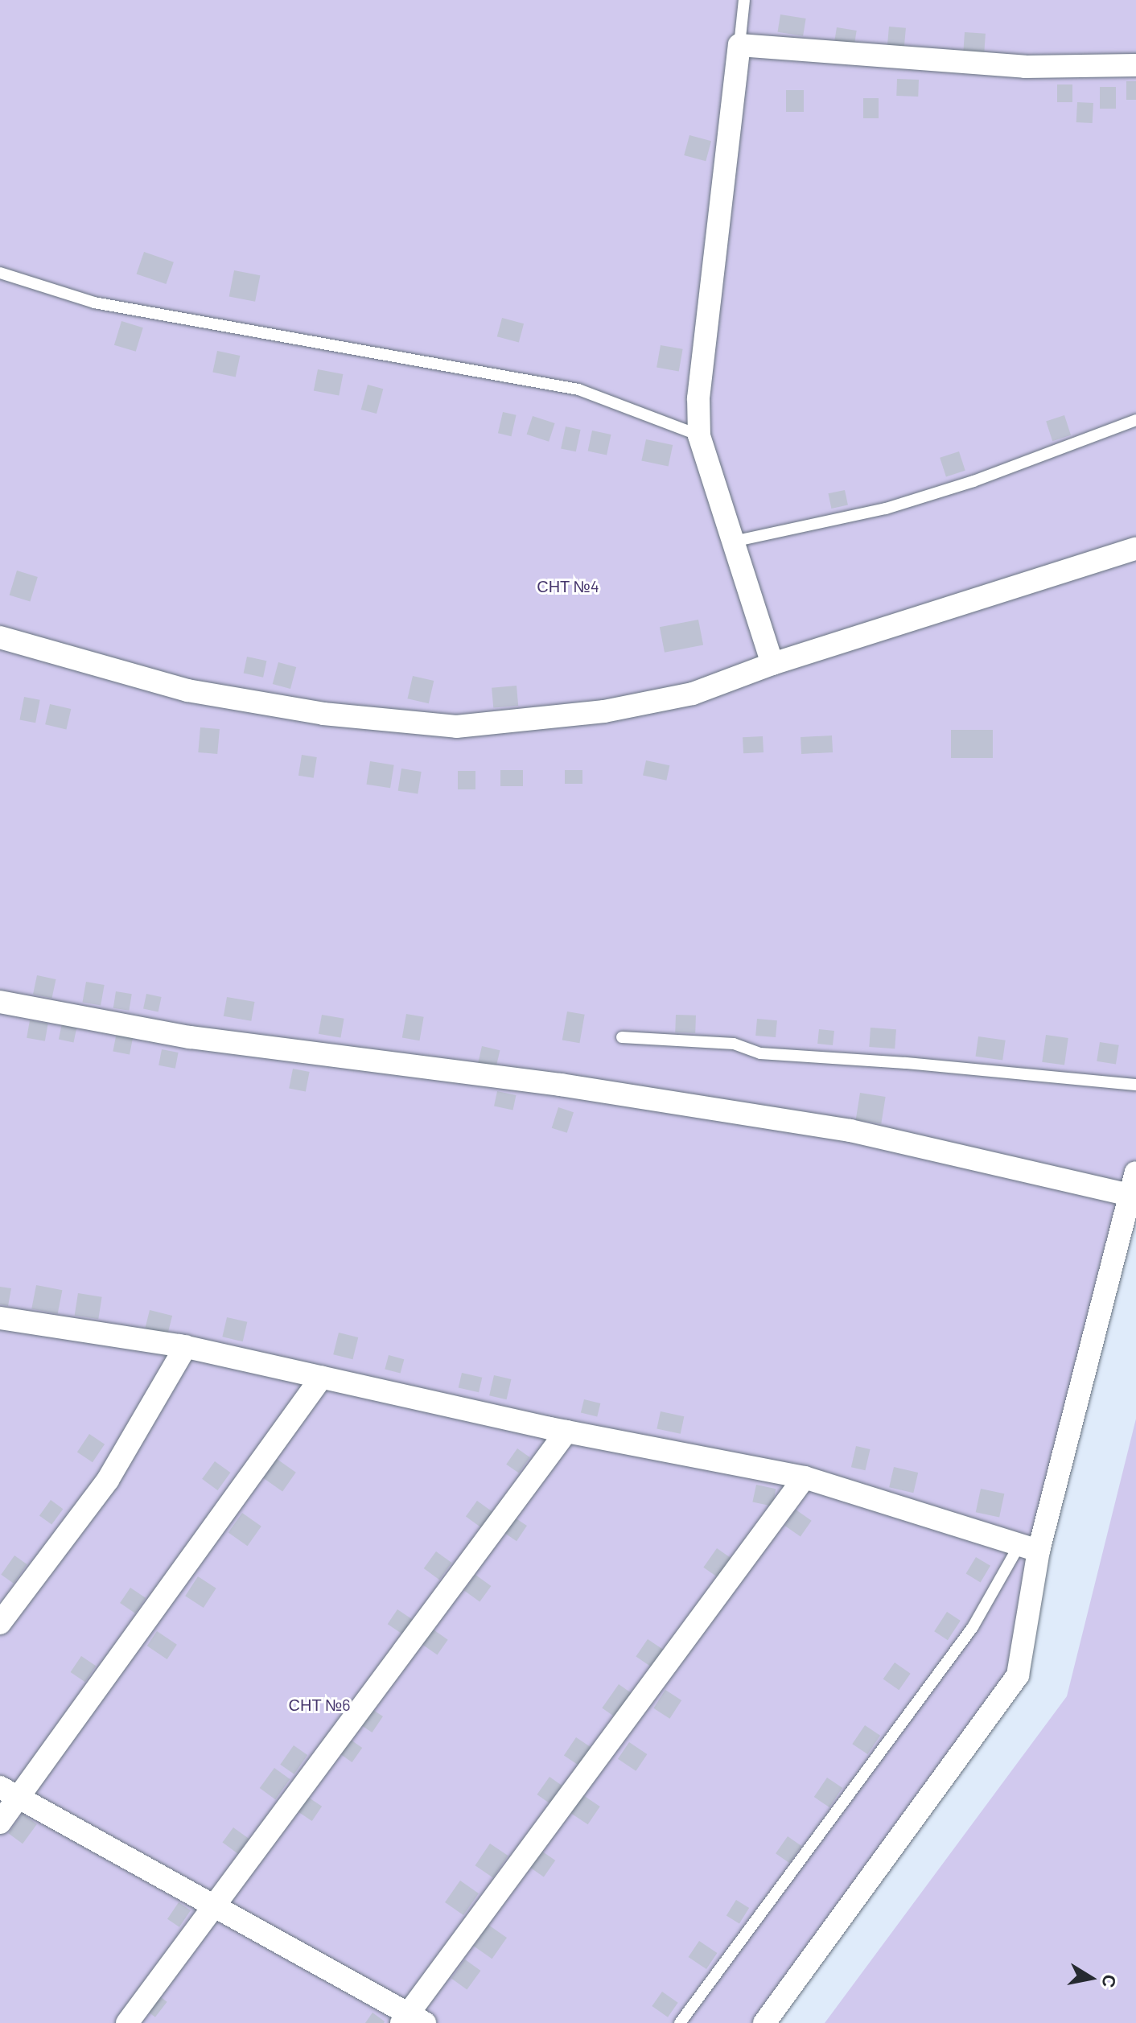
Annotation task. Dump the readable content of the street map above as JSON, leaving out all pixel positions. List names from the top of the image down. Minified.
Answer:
{"parks":["СНТ №4","СНТ №6"],"north":"right"}
